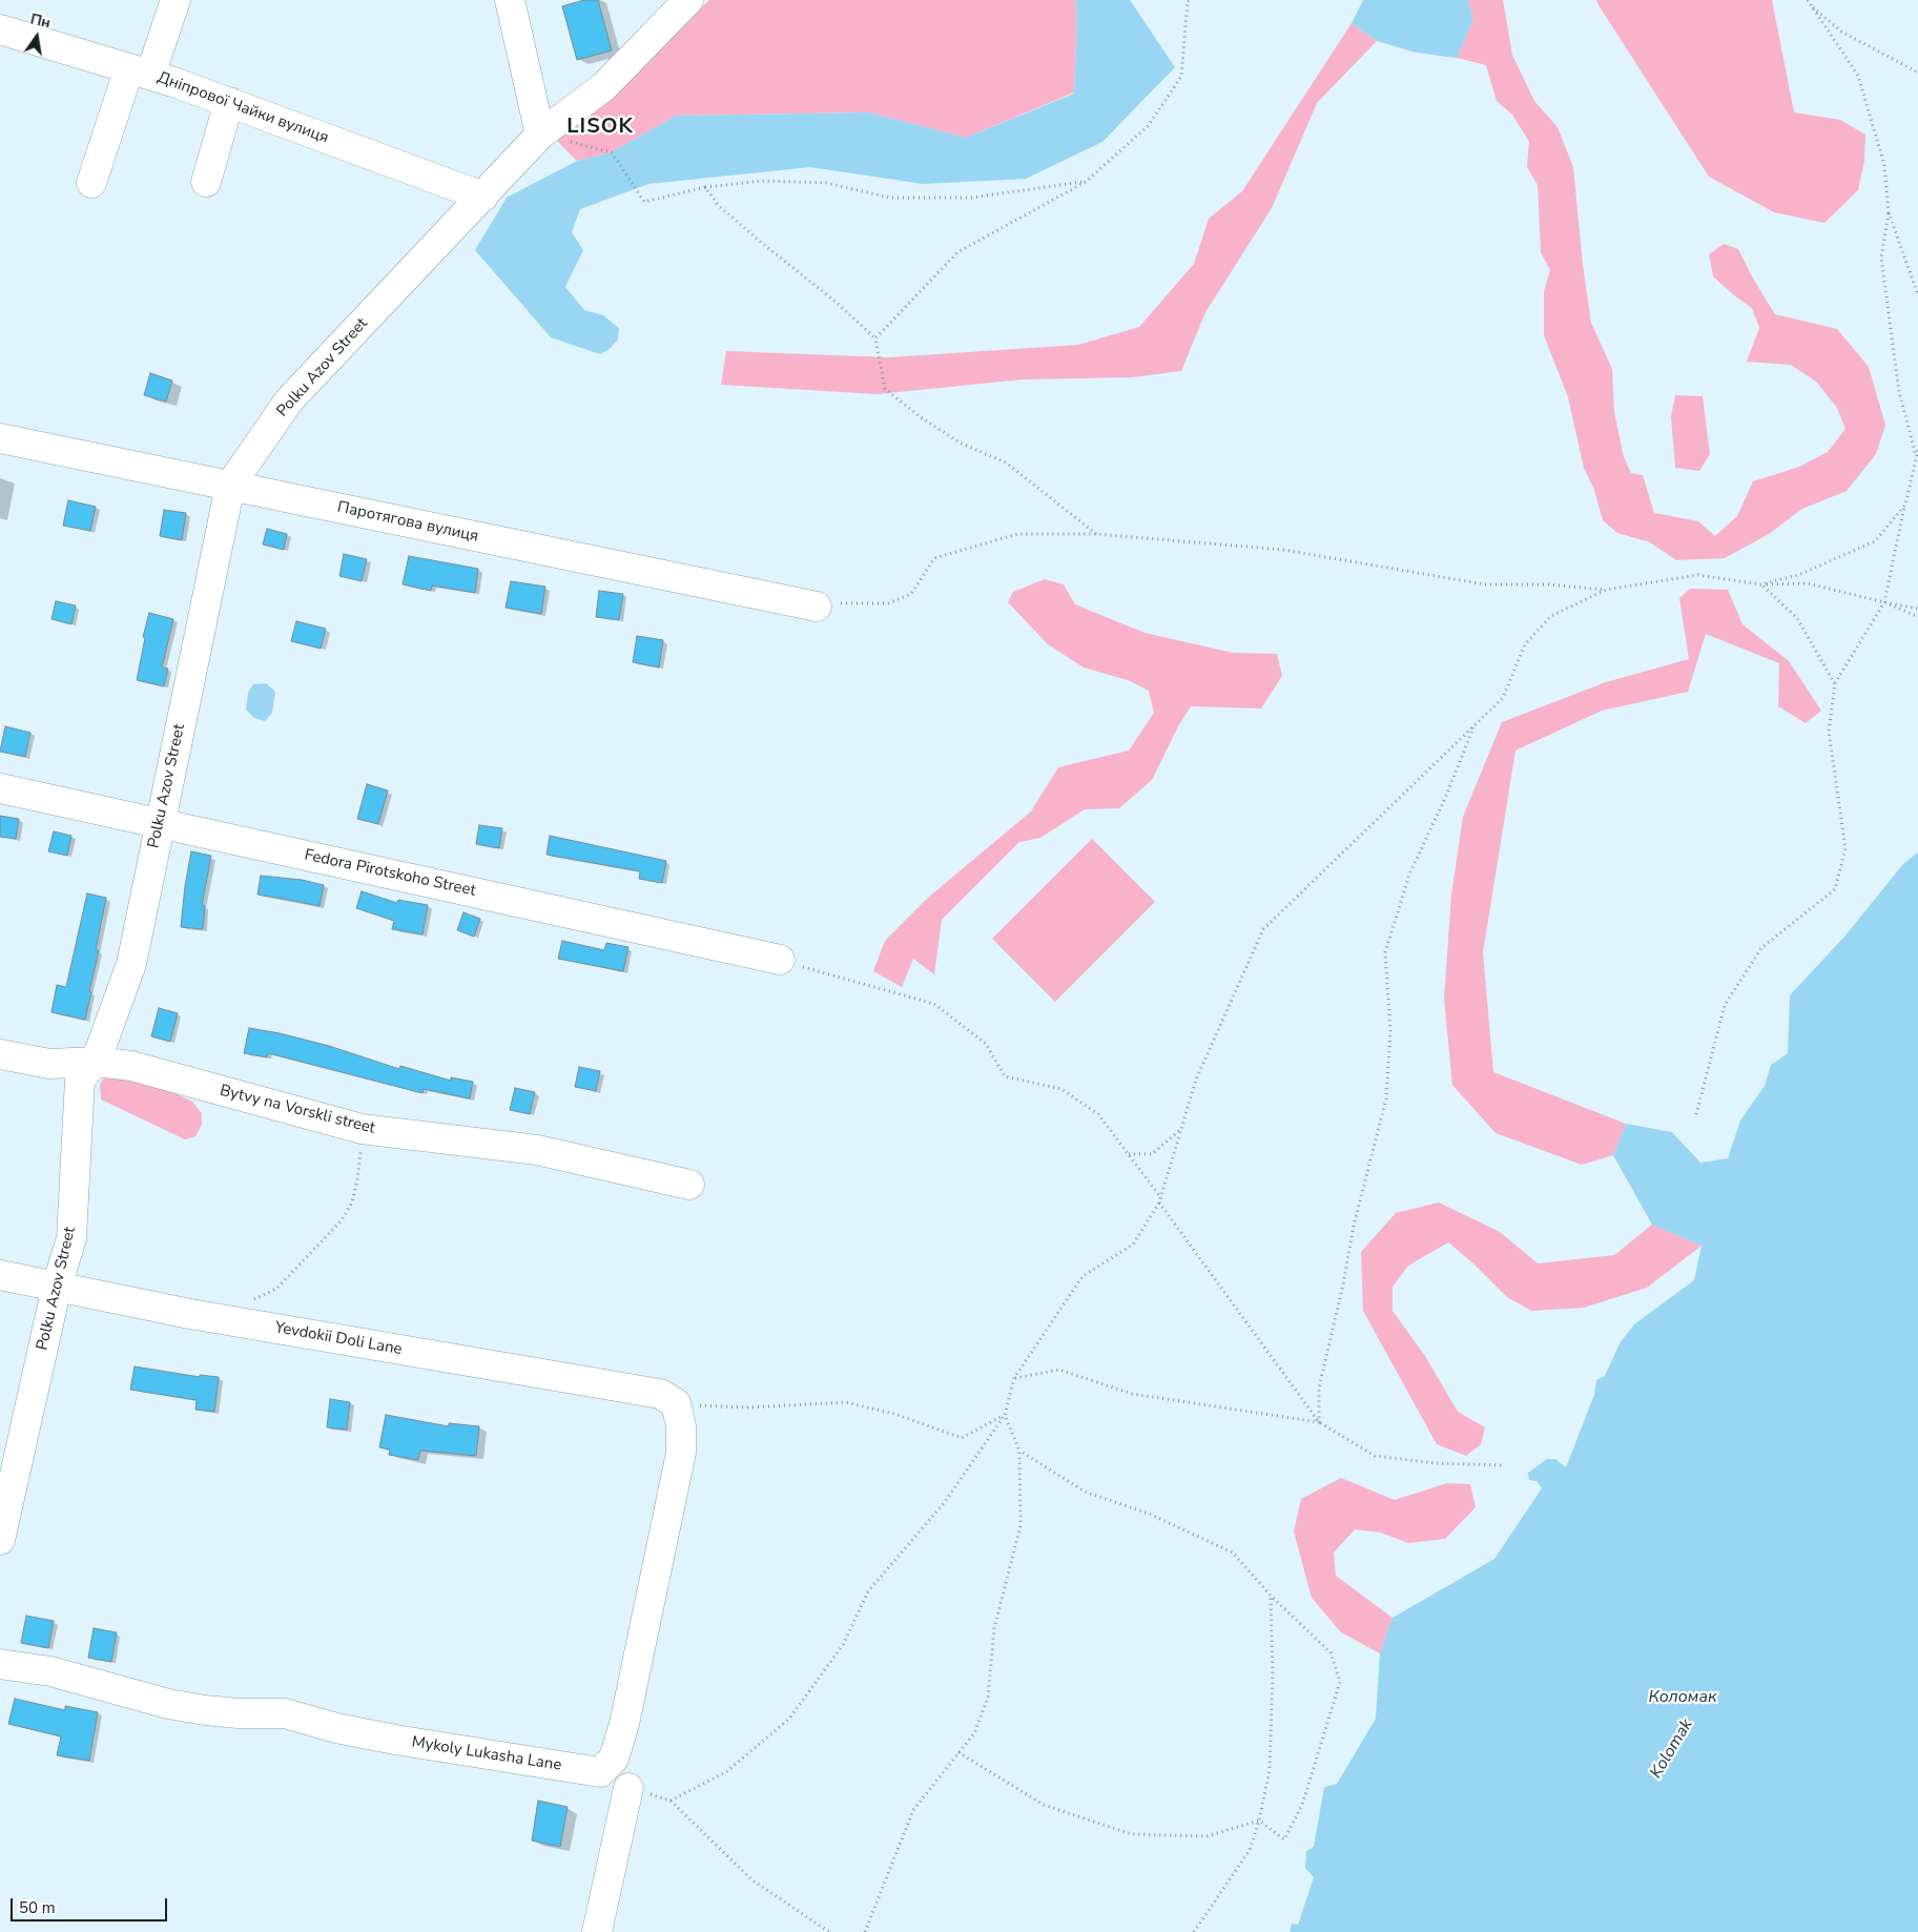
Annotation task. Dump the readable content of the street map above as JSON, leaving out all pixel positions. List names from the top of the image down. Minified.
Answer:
{"streets":{"street":["Дніпрової Чайки вулиця","Polku Azov Street","Паротягова вулиця","Fedora Pirotskoho Street","Bytvy na Vorskli street","Yevdokii Doli Lane","Mykoly Lukasha Lane"]},"crossings":[["Дніпрової Чайки вулиця","Polku Azov Street"],["Polku Azov Street","Паротягова вулиця"],["Polku Azov Street","Fedora Pirotskoho Street"],["Polku Azov Street","Bytvy na Vorskli street"],["Polku Azov Street","Yevdokii Doli Lane"],["Yevdokii Doli Lane","Mykoly Lukasha Lane"]],"districts":["LISOK"],"water":["Коломак","Kolomak"],"scale_bar":"50 m","north":"top"}
